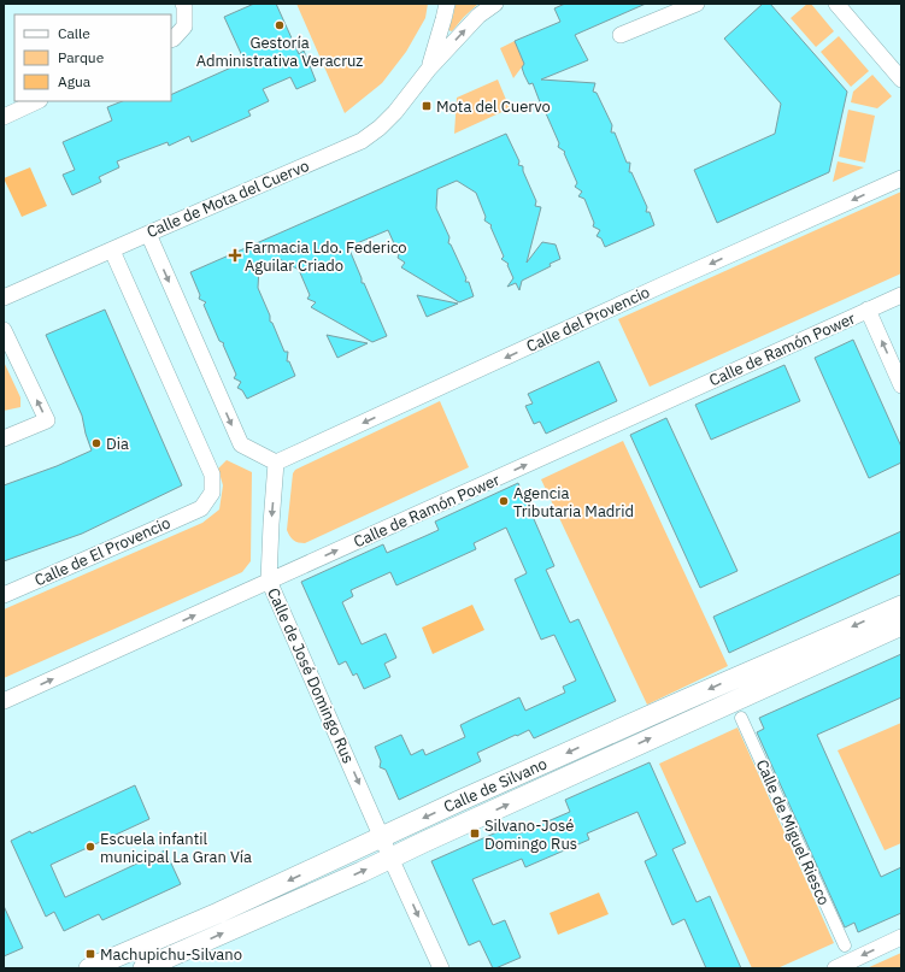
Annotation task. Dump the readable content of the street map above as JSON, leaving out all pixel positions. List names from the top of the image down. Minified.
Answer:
{"streets":{"street":["Calle de Mota del Cuervo","Calle del Provencio","Calle de Ramón Power","Calle de El Provencio","Calle de José Domingo Rus","Calle de Silvano","Calle de Miguel Riesco"]},"crossings":[["Calle de Mota del Cuervo","Calle de El Provencio"],["Calle del Provencio","Calle de José Domingo Rus"],["Calle de Ramón Power","Calle de José Domingo Rus"],["Calle de José Domingo Rus","Calle de Silvano"]],"one_way":["Calle del Provencio","Calle de Ramón Power","Calle de José Domingo Rus"],"places":{"other":["Gestoría Administrativa Veracruz","Dia","Agencia Tributaria Madrid","Escuela infantil municipal La Gran Vía"],"transit":["Mota del Cuervo","Silvano-José Domingo Rus","Machupichu-Silvano"],"health":["Farmacia Ldo. Federico Aguilar Criado"]},"legend":["Calle","Parque","Agua"]}
